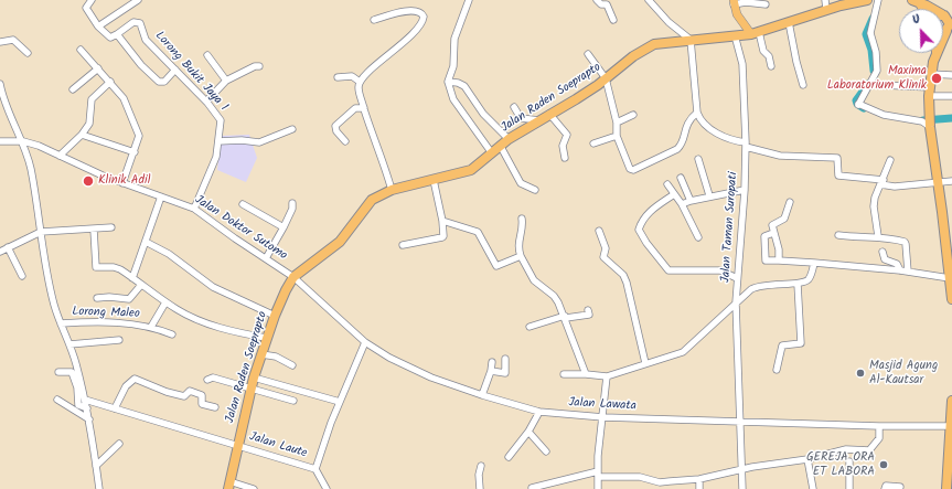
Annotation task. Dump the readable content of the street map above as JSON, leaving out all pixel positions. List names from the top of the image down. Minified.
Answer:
{"streets":{"highway":["Jalan Raden Soeprapto"],"street":["Lorong Bukit Jaya 1","Jalan Taman Suropati","Jalan Doktor Sutomo","Lorong Maleo","Jalan Lawata","Jalan Laute"]},"crossings":[["Lorong Bukit Jaya 1","Jalan Doktor Sutomo"],["Jalan Raden Soeprapto","Jalan Taman Suropati"],["Jalan Raden Soeprapto","Jalan Doktor Sutomo"],["Jalan Raden Soeprapto","Jalan Lawata"],["Jalan Raden Soeprapto","Jalan Laute"],["Jalan Taman Suropati","Jalan Lawata"],["Jalan Doktor Sutomo","Jalan Lawata"]],"places":["Maxima Laboratorium Klinik","Klinik Adil","Masjid Agung Al-Kautsar","GEREJA ORA ET LABORA"],"north":"top left"}
